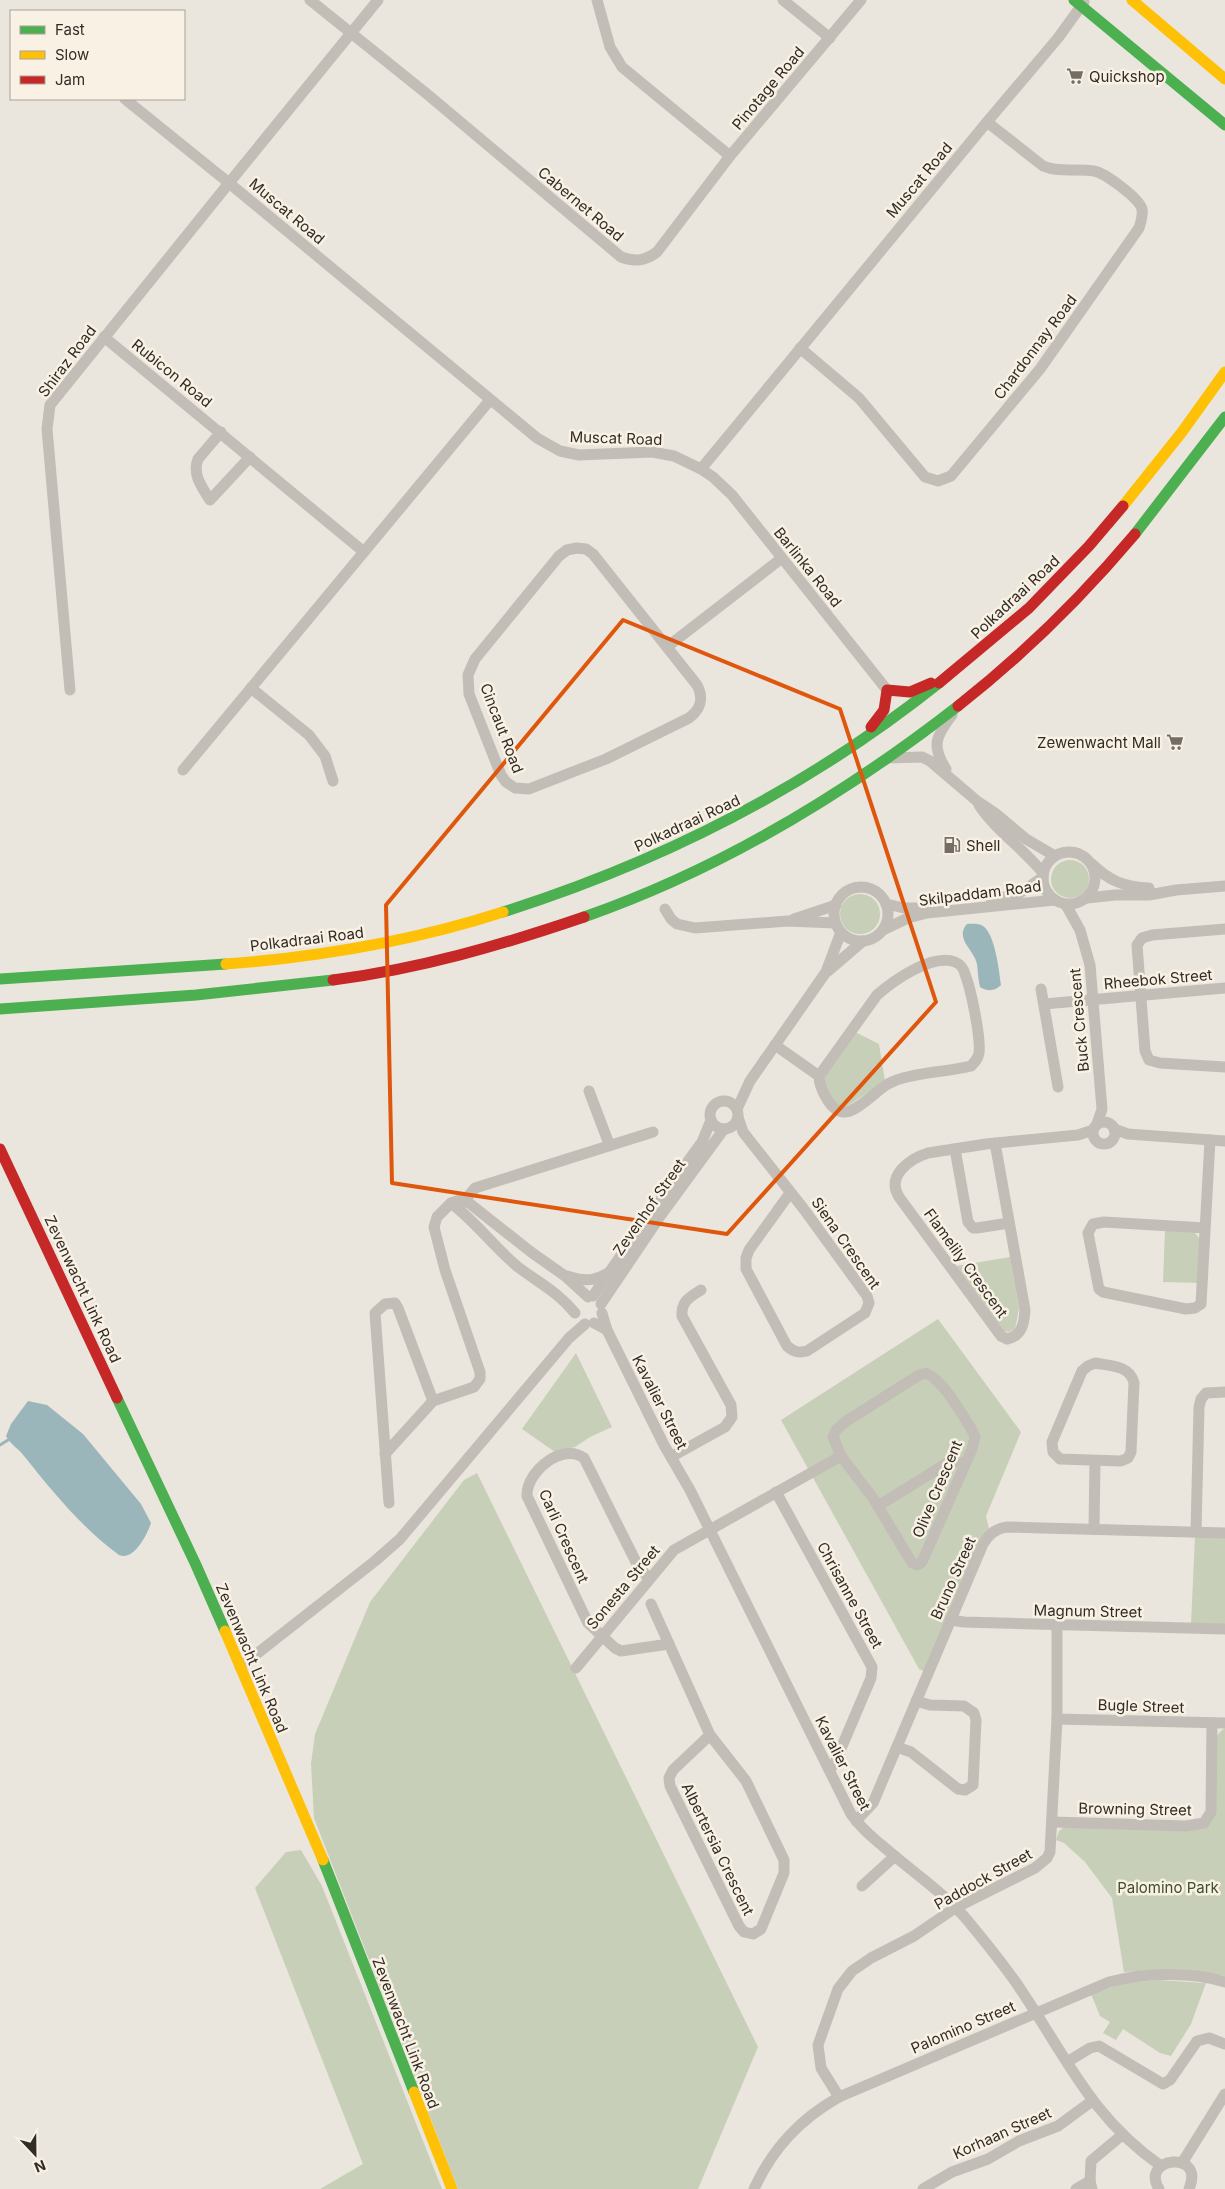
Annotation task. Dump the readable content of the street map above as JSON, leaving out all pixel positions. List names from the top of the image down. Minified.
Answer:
{"streets":{"main road":["Polkadraai Road","Zevenwacht Link Road"],"street":["Pinotage Road","Muscat Road","Cabernet Road","Chardonnay Road","Shiraz Road","Rubicon Road","Barlinka Road","Cincaut Road","Skilpaddam Road","Rheebok Street","Buck Crescent","Zevenhof Street","Siena Crescent","Flamelily Crescent","Kavalier Street","Olive Crescent","Carli Crescent","Bruno Street","Sonesta Street","Chrisanne Street","Magnum Street","Bugle Street","Browning Street","Albertersia Crescent","Paddock Street","Palomino Street","Korhaan Street"]},"crossings":[["Pinotage Road","Cabernet Road"],["Muscat Road","Cabernet Road"],["Muscat Road","Chardonnay Road"],["Muscat Road","Shiraz Road"],["Muscat Road","Barlinka Road"],["Shiraz Road","Rubicon Road"],["Skilpaddam Road","Zevenhof Street"],["Rheebok Street","Buck Crescent"],["Zevenhof Street","Siena Crescent"],["Zevenhof Street","Kavalier Street"],["Kavalier Street","Bruno Street"],["Kavalier Street","Sonesta Street"],["Kavalier Street","Chrisanne Street"],["Kavalier Street","Paddock Street"],["Kavalier Street","Palomino Street"],["Kavalier Street","Korhaan Street"],["Olive Crescent","Sonesta Street"],["Carli Crescent","Sonesta Street"],["Carli Crescent","Albertersia Crescent"],["Bruno Street","Magnum Street"],["Sonesta Street","Chrisanne Street"],["Magnum Street","Paddock Street"],["Bugle Street","Browning Street"],["Bugle Street","Paddock Street"],["Browning Street","Paddock Street"],["Paddock Street","Palomino Street"]],"parks":["Palomino Park"],"places":{"supermarket":["Quickshop","Zewenwacht Mall"],"fuel station":["Shell"]},"legend":["Fast","Slow","Jam"],"north":"bottom"}
